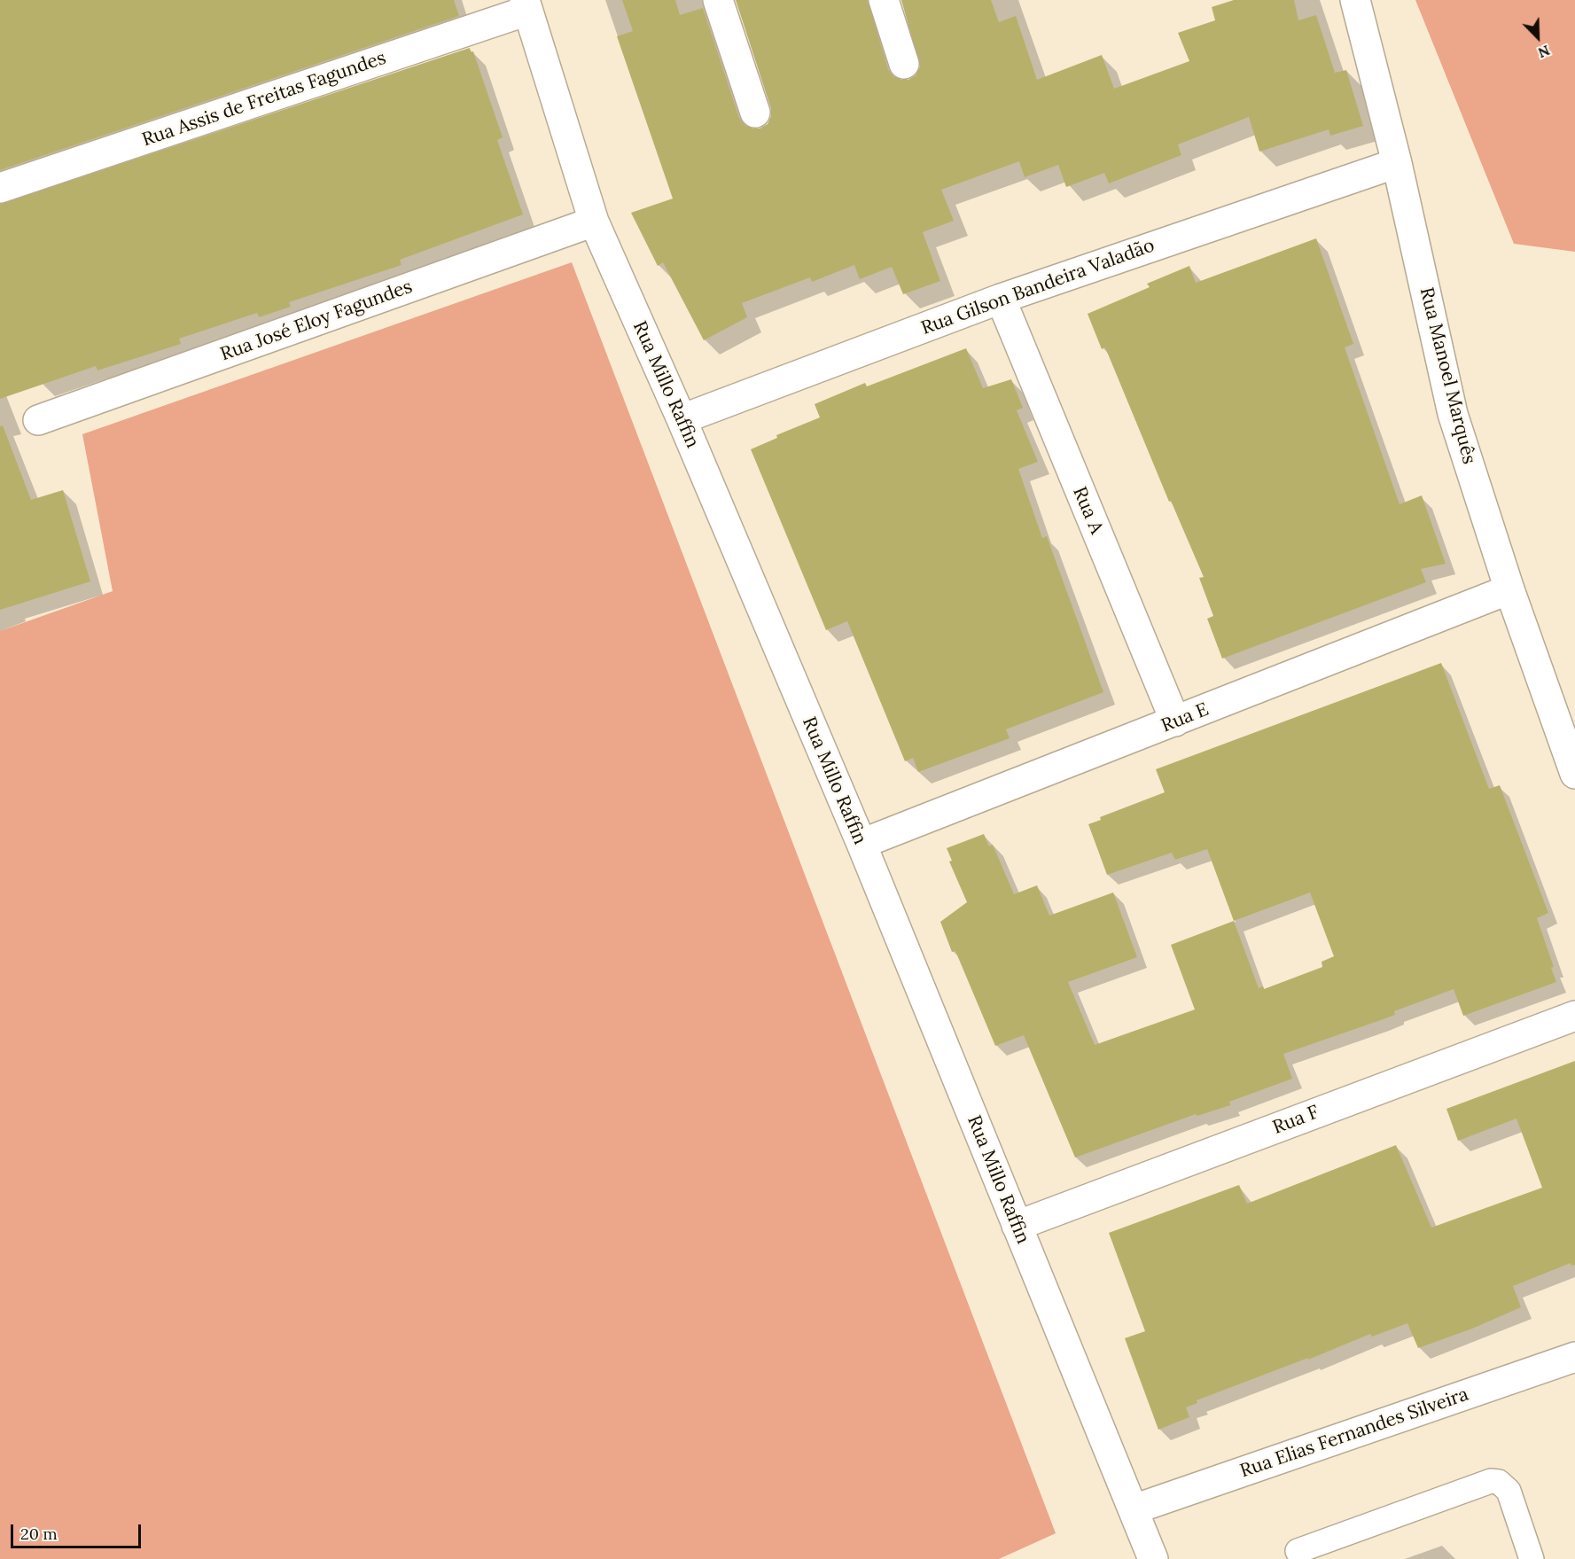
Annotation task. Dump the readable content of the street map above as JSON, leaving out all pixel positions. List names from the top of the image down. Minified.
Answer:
{"streets":{"street":["Rua Assis de Freitas Fagundes","Rua Gilson Bandeira Valadão","Rua José Eloy Fagundes","Rua Manoel Marquês","Rua Millo Raffin","Rua A","Rua E","Rua F","Rua Elias Fernandes Silveira"]},"crossings":[["Rua Assis de Freitas Fagundes","Rua Millo Raffin"],["Rua Gilson Bandeira Valadão","Rua Manoel Marquês"],["Rua Gilson Bandeira Valadão","Rua Millo Raffin"],["Rua Gilson Bandeira Valadão","Rua A"],["Rua José Eloy Fagundes","Rua Millo Raffin"],["Rua Manoel Marquês","Rua E"],["Rua Millo Raffin","Rua E"],["Rua Millo Raffin","Rua F"],["Rua Millo Raffin","Rua Elias Fernandes Silveira"],["Rua A","Rua E"]],"scale_bar":"20 m","north":"bottom right"}
